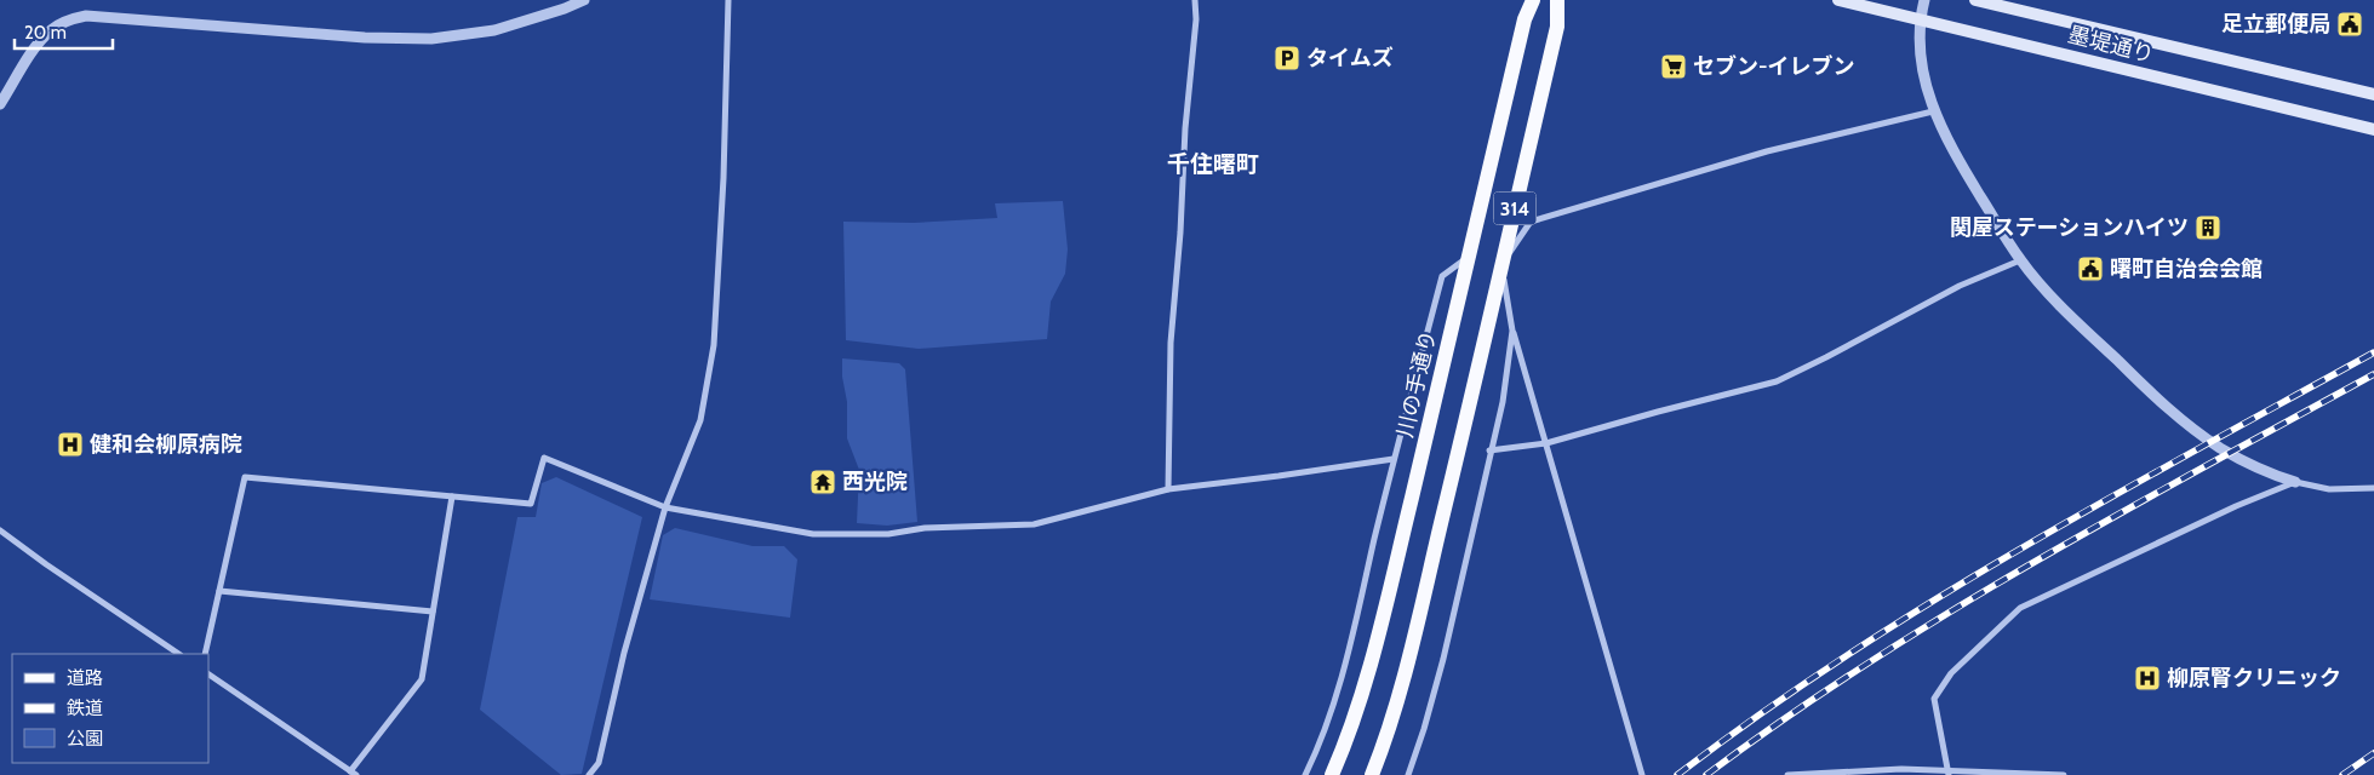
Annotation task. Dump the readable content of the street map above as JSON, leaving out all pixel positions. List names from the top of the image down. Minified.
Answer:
{"streets":{"main road":["墨堤通り","314","川の手通り"]},"districts":["千住曙町"],"places":{"public building":["足立郵便局","曙町自治会会館"],"parking":["タイムズ"],"supermarket":["セブン-イレブン"],"building":["関屋ステーションハイツ"],"hospital":["健和会柳原病院","柳原腎クリニック"],"temple":["西光院"]},"legend":["道路","鉄道","公園"],"scale_bar":"20 m"}
